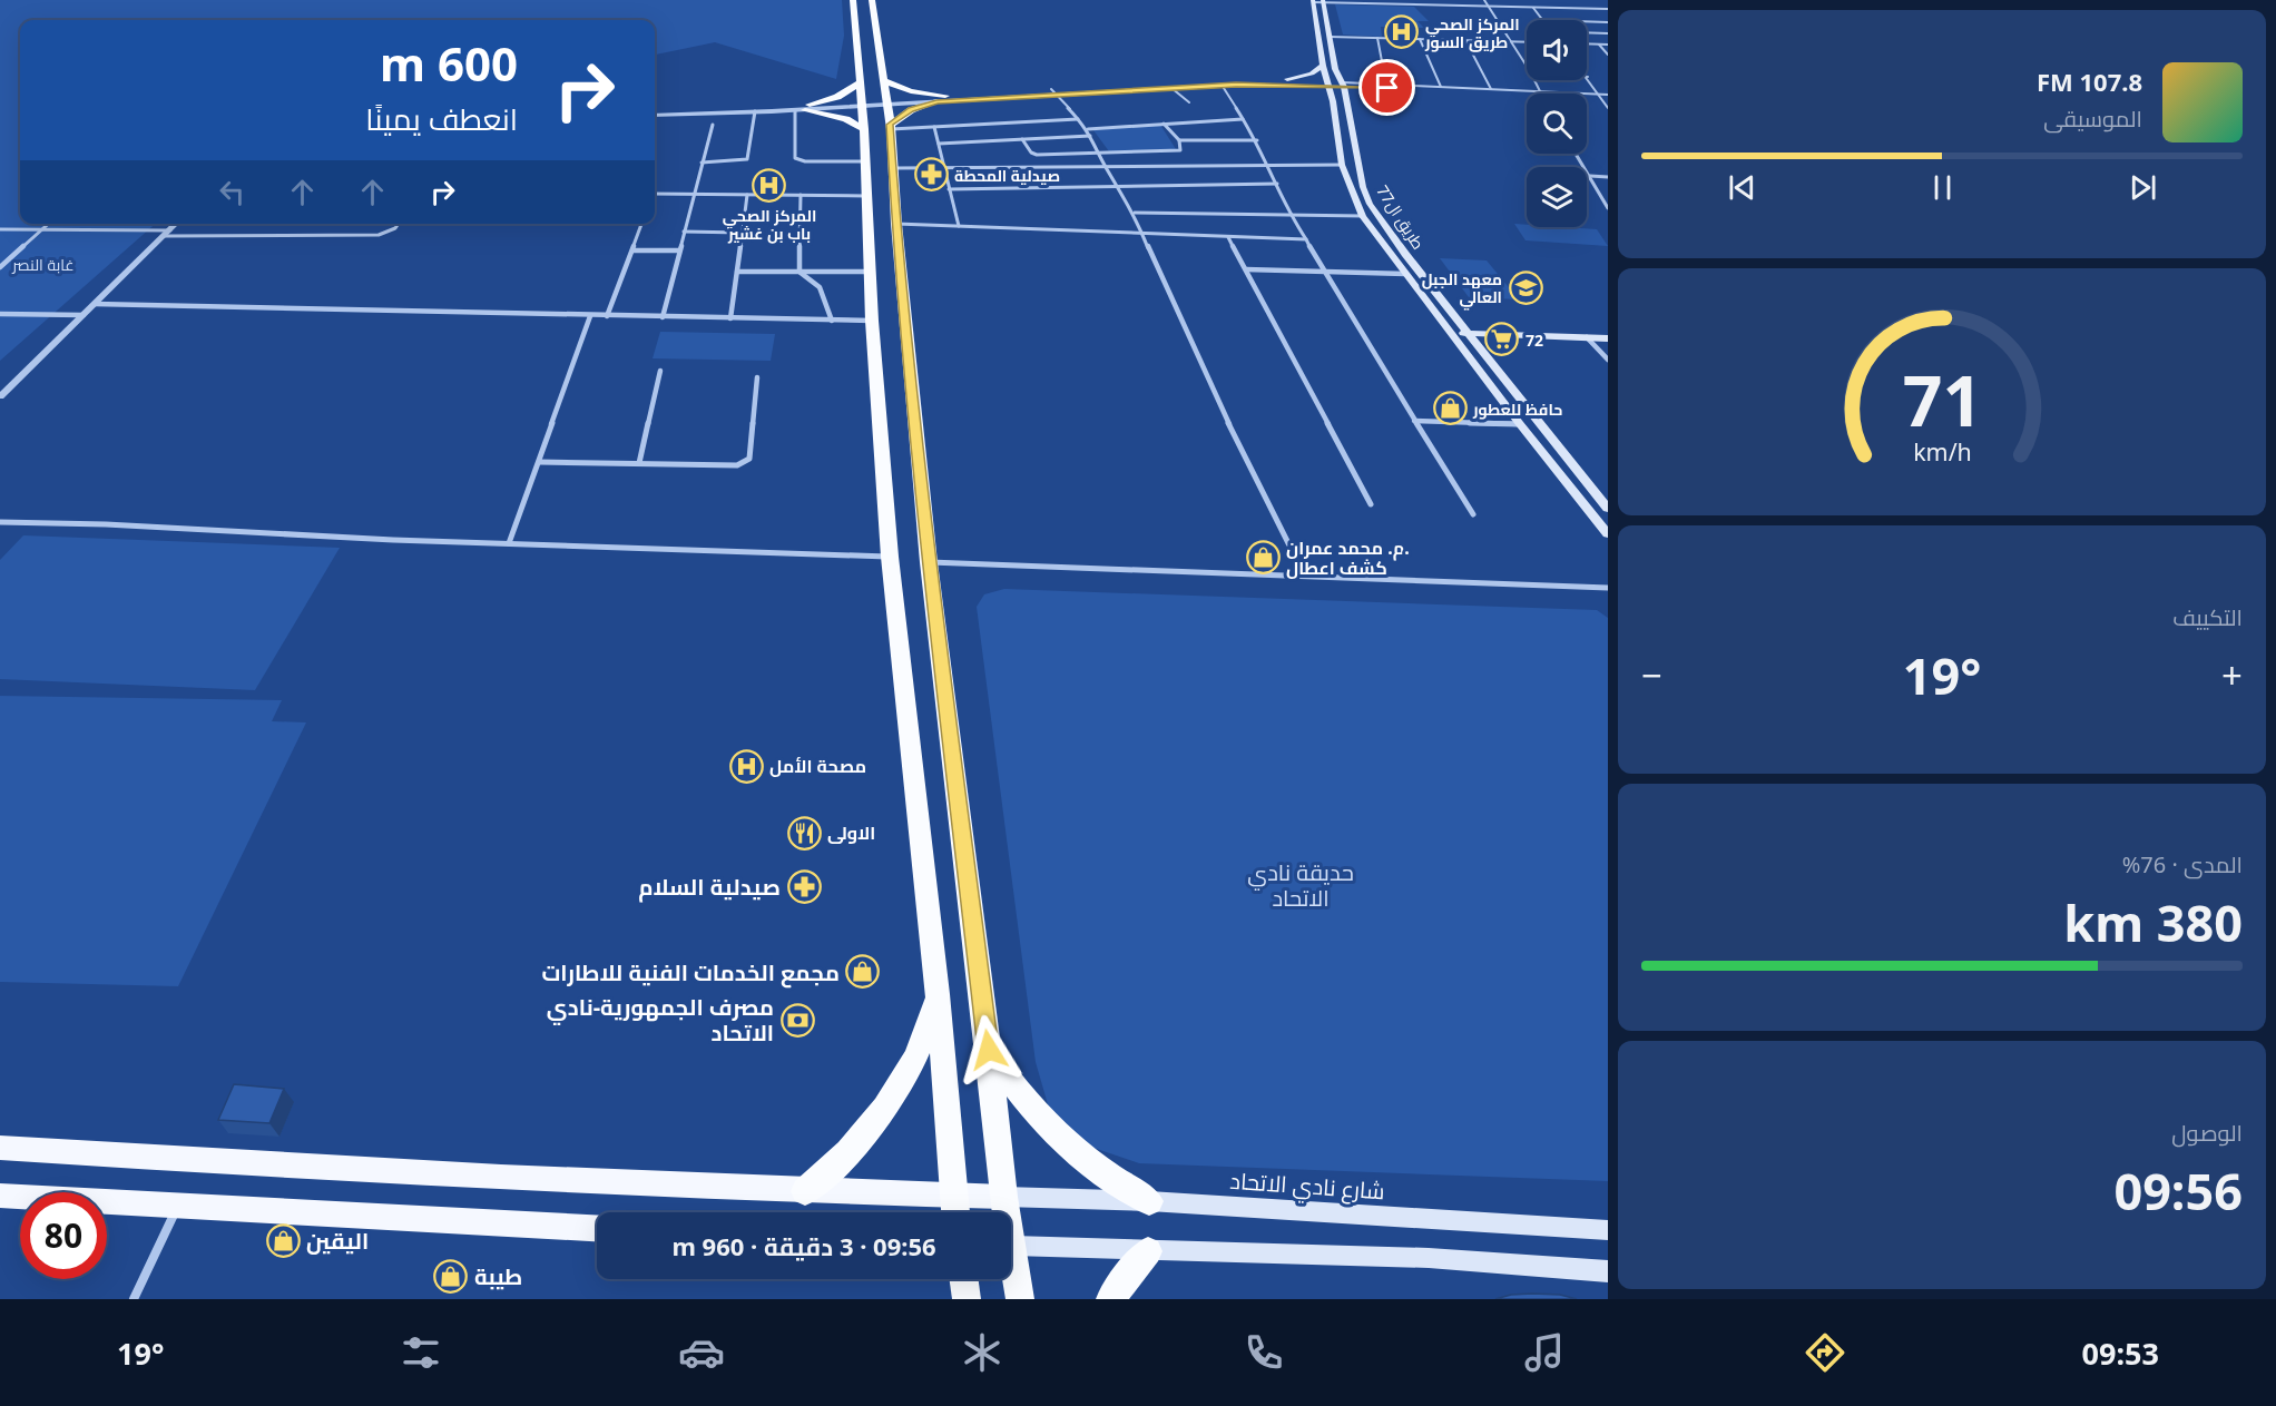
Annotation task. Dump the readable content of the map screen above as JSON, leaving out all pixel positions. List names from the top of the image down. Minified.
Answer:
{"streets":{"main road":["طريق ال77","شارع نادي الاتحاد"]},"parks":["غابة النصر","حديقة نادي الاتحاد"],"places":{"hospital":["المركز الصحي طريق السور","المركز الصحي باب بن غشير","مصحة الأمل"],"pharmacy":["صيدلية المحطة","صيدلية السلام"],"school or university":["معهد الجبل العالي"],"supermarket":["72"],"shop":["حافظ للعطور","م. محمد عمران. كشف اعطال","مجمع الخدمات الفنية للاطارات","اليقين","طيبة"],"restaurant":["الاولى"],"bank":["مصرف الجمهورية-نادي الاتحاد"]},"page":{"turn":["600 m","انعطف يمينًا"],"song":["107.8 FM","الموسيقى"],"tile":["التكييف",["المدى · 76%","380 km"],["الوصول","09:56"]],"heat":["−","19°","+"],"limit":"80","trip":"09:56 · 3 دقيقة · 960 m","tabs":["09:53","19°"],"gauge":["71","km/h"]}}
